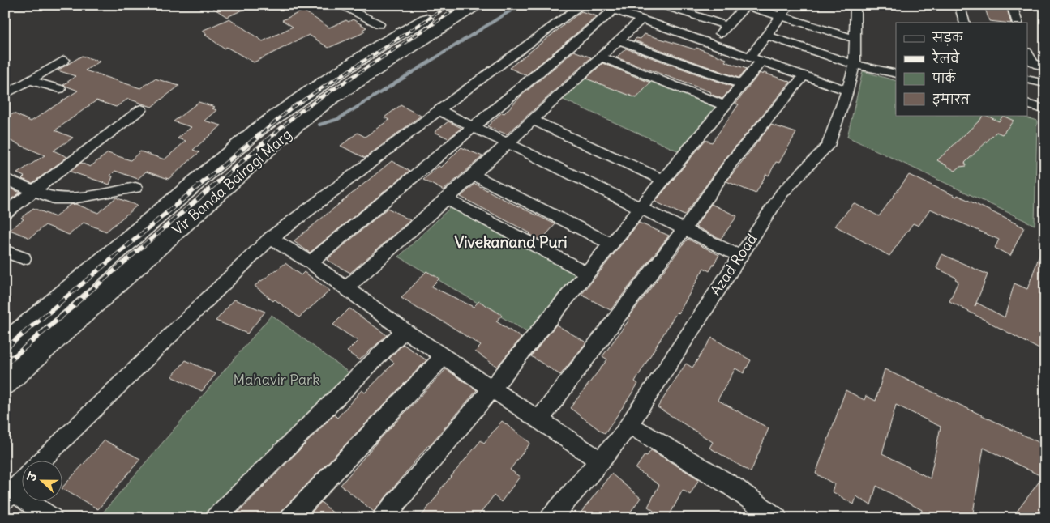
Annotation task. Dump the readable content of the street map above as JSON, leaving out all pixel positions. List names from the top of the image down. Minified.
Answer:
{"streets":{"main road":["Vir Banda Bairagi Marg"],"street":["Azad Road"]},"districts":["Vivekanand Puri"],"parks":["Mahavir Park"],"legend":["सड़क","रेलवे","पार्क","इमारत"],"north":"left"}
